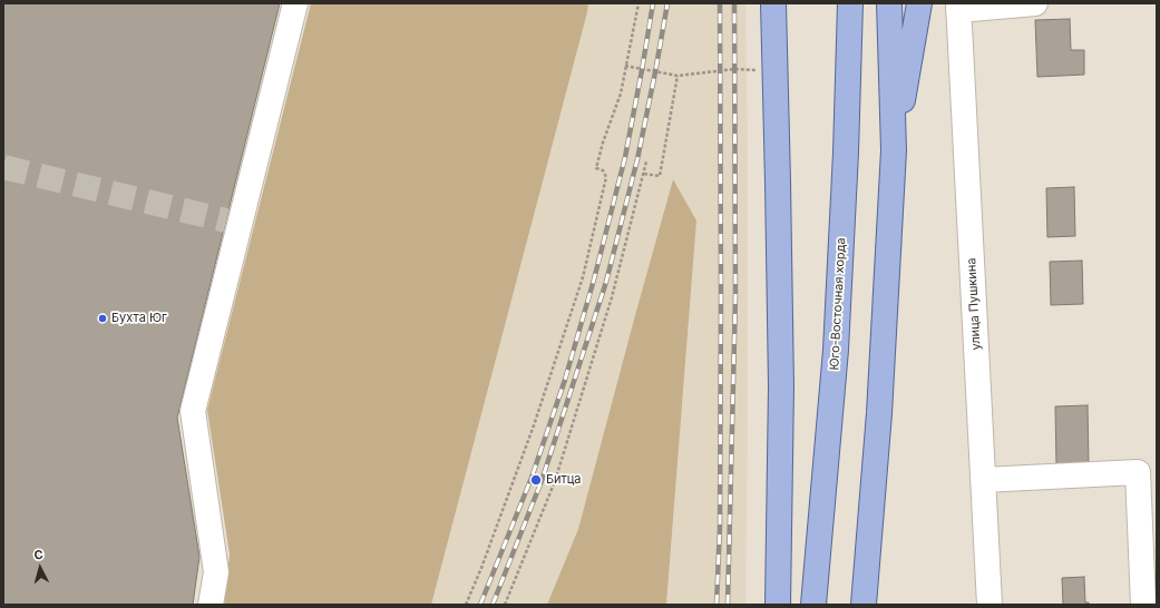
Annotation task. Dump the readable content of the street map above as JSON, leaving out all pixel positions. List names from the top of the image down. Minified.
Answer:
{"streets":{"main road":["Юго-Восточная хорда"],"street":["улица Пушкина"]},"places":["Бухта Юг","Битца"],"north":"top"}
